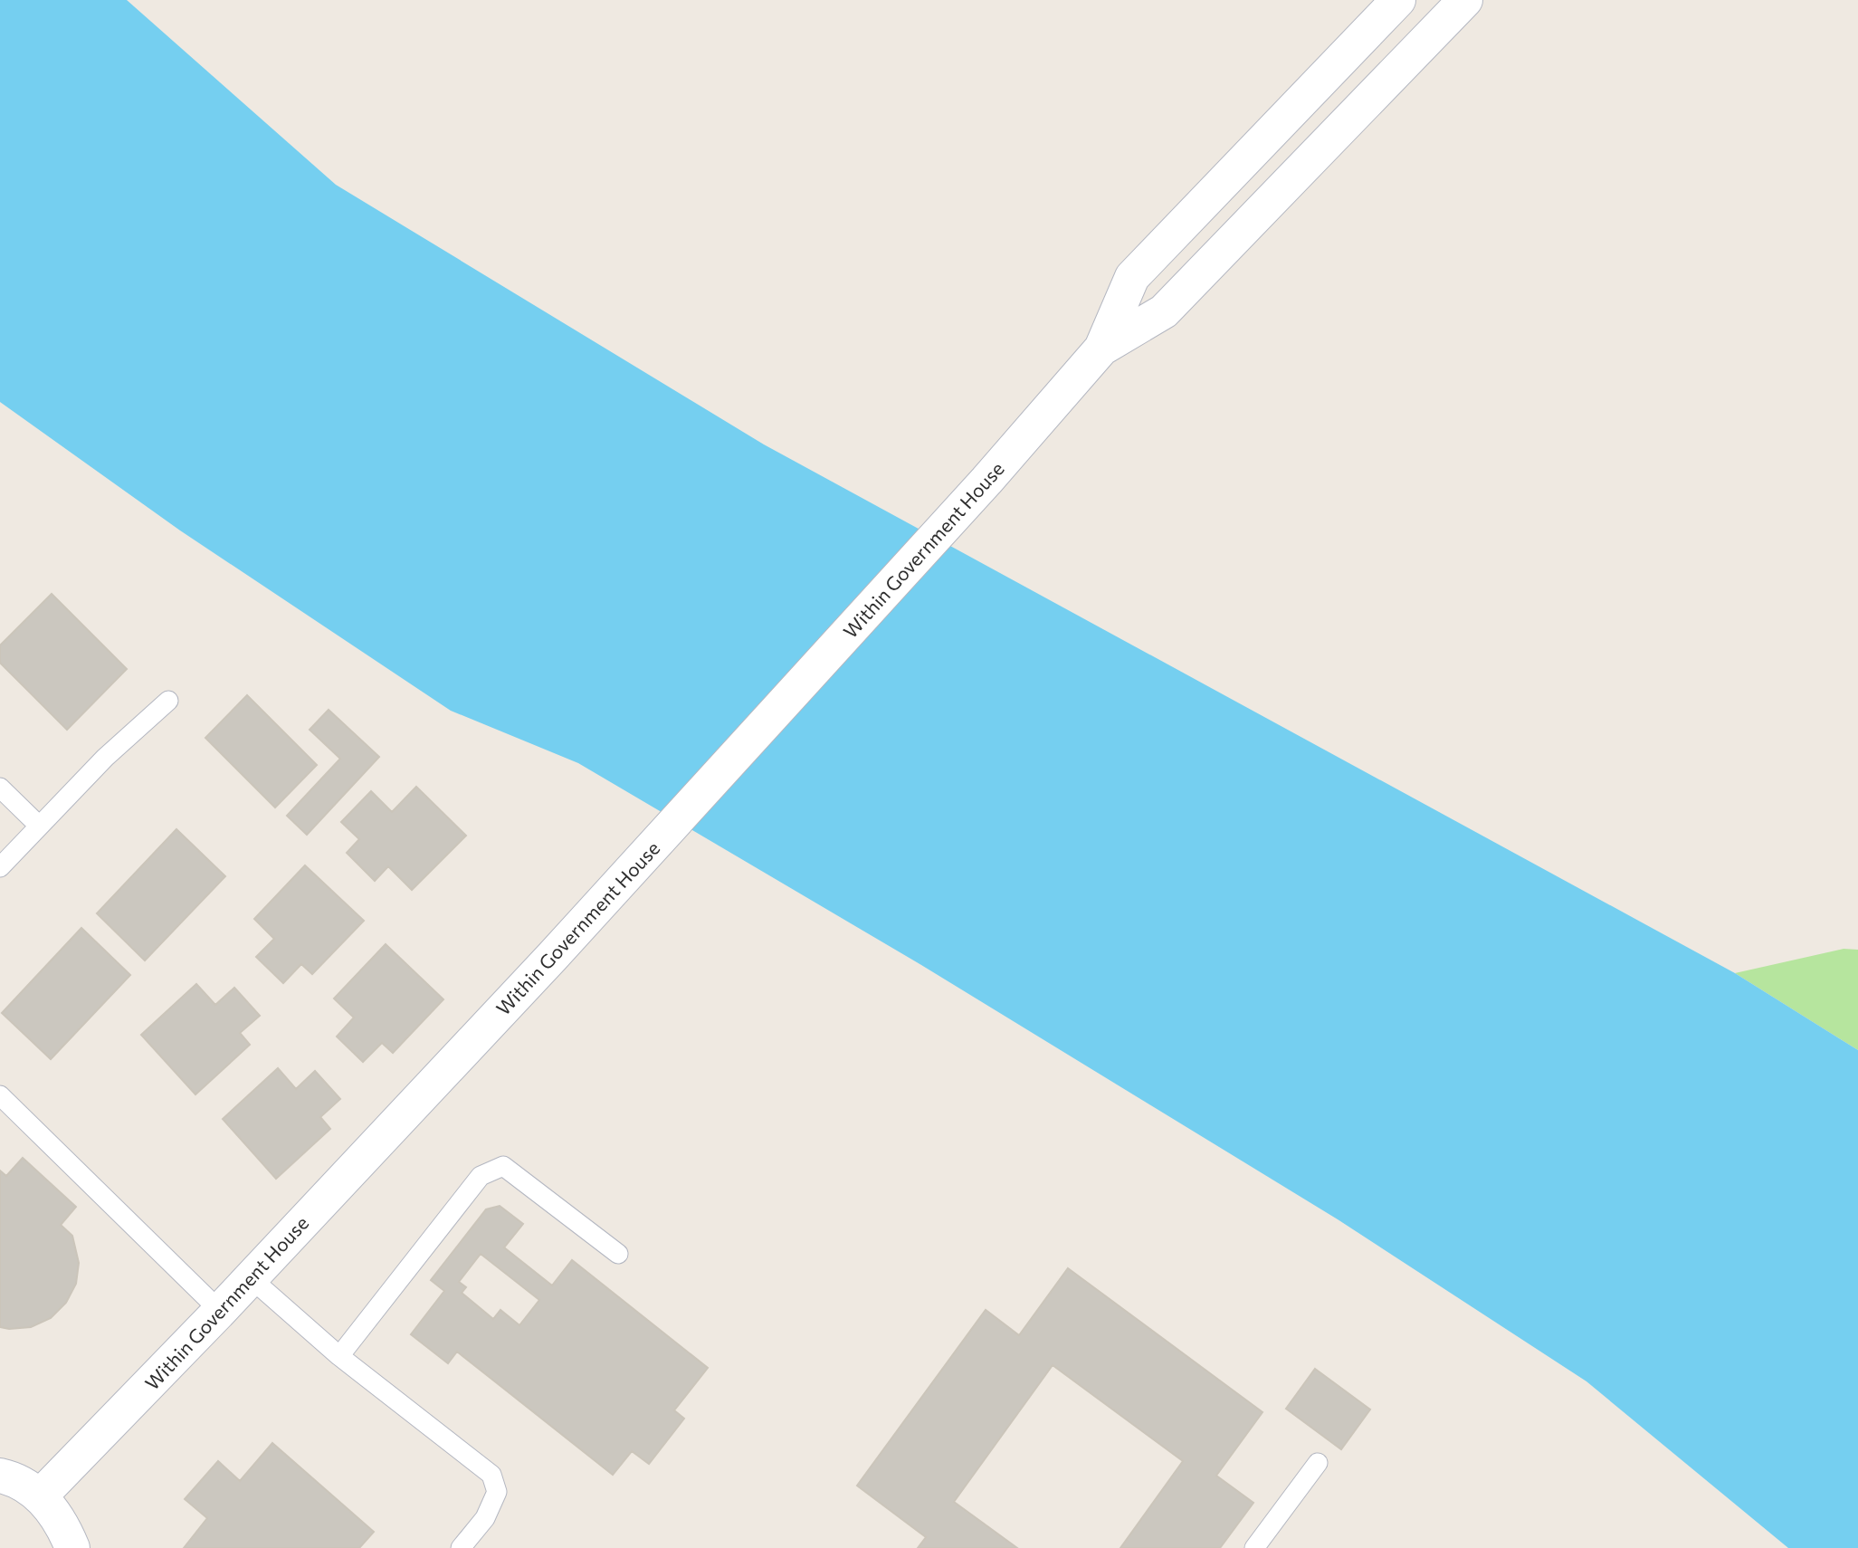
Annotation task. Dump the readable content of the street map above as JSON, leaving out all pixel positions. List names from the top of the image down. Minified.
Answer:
{"streets":{"street":["Within Government House"]}}
